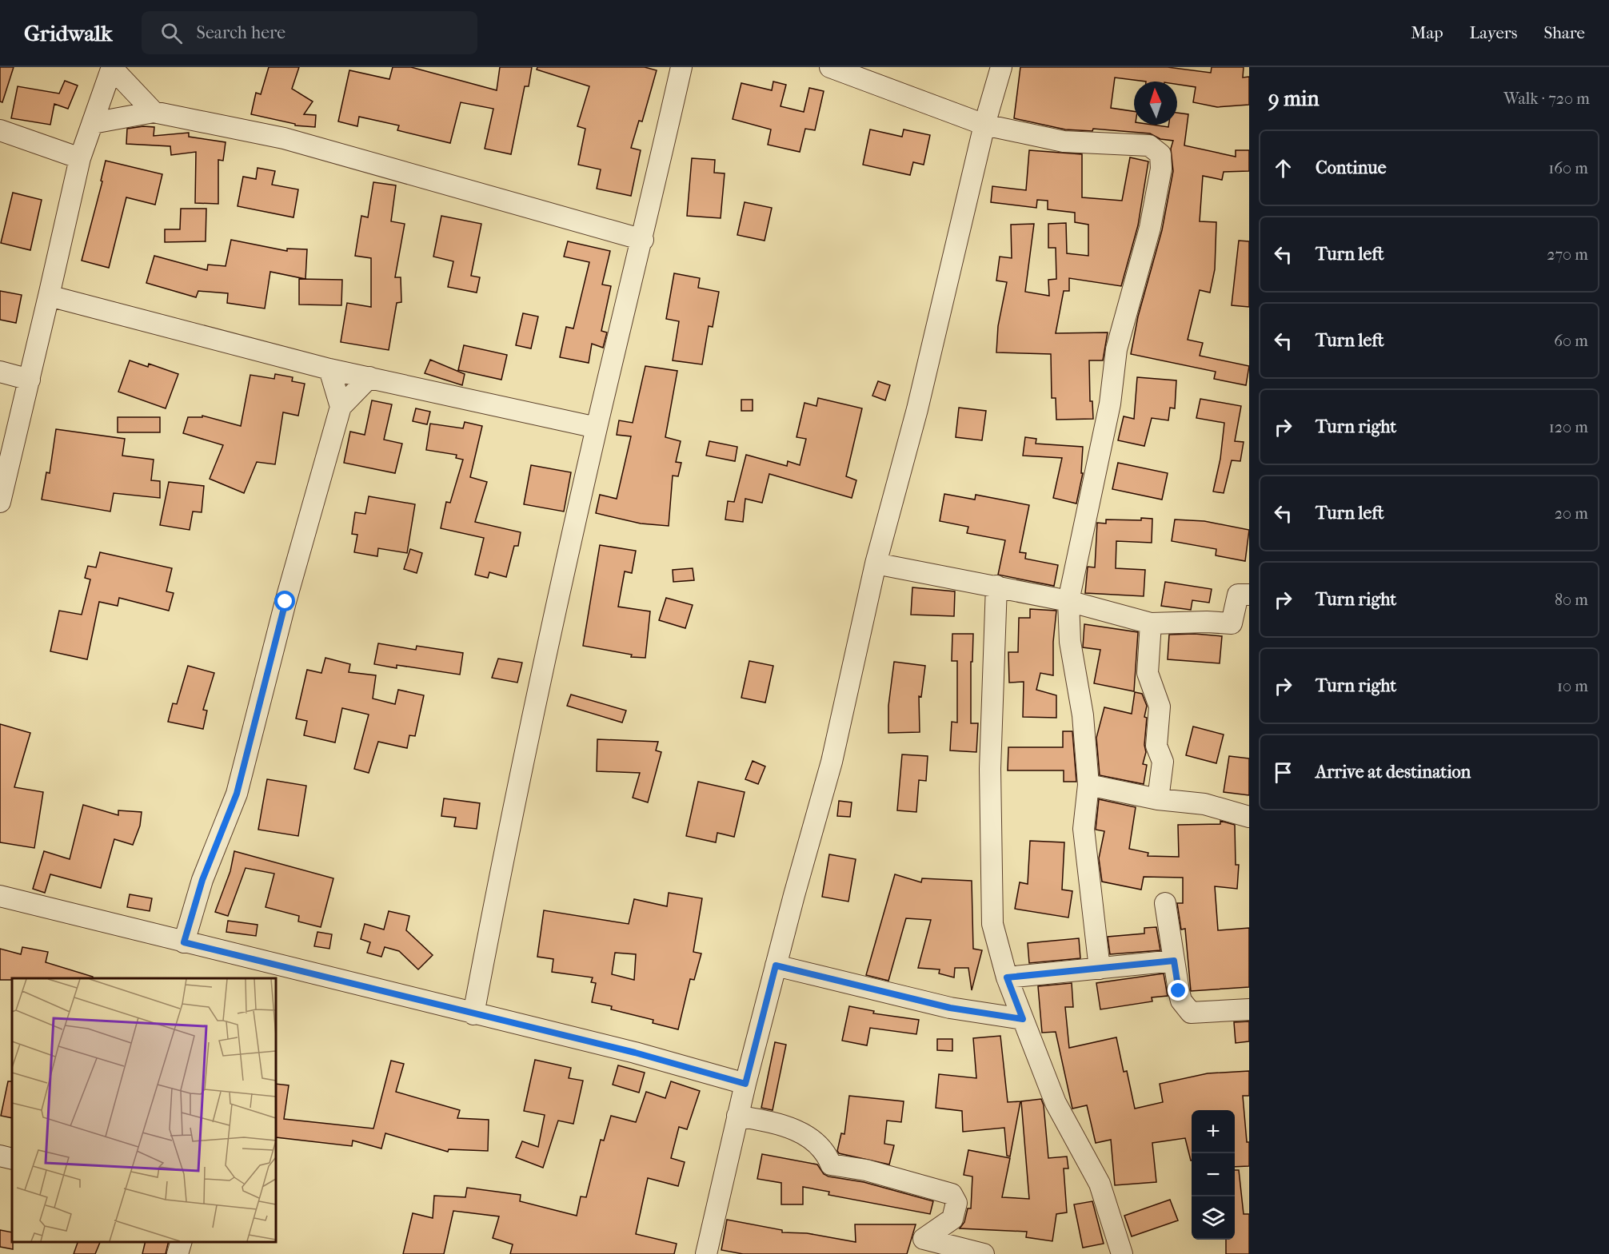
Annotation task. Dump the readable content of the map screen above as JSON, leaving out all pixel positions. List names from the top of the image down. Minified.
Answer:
{"north":"top","page":{"header":"Gridwalk","search":"Search here","nav":["Map","Layers","Share"],"heading":["9 min","Walk · 720 m"],"list":[["Continue","160 m"],["Turn left","270 m"],["Turn left","60 m"],["Turn right","120 m"],["Turn left","20 m"],["Turn right","80 m"],["Turn right","10 m"],"Arrive at destination"],"map_buttons":["+","−"]}}
